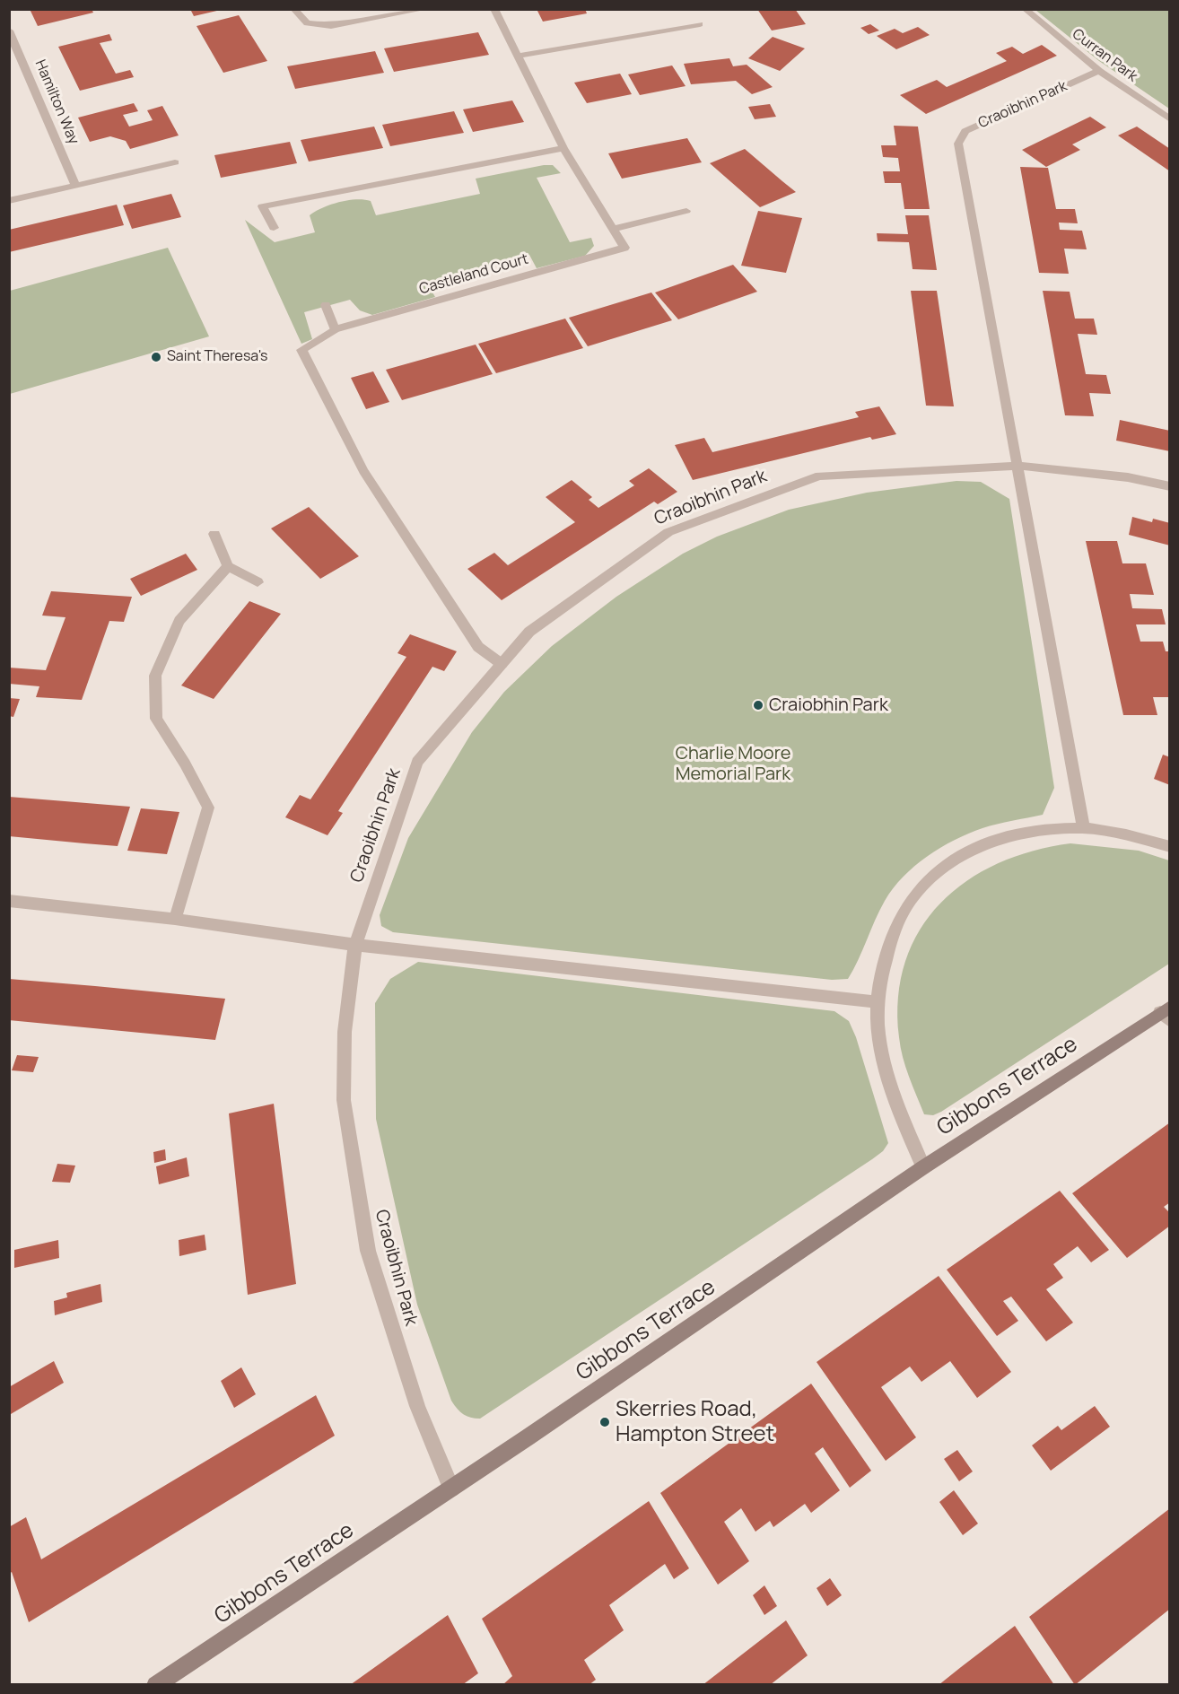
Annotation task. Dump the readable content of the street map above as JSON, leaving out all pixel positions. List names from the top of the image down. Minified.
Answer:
{"streets":{"main road":["Gibbons Terrace"],"street":["Curran Park","Hamilton Way","Craoibhin Park","Castleland Court"]},"crossings":[["Curran Park","Craoibhin Park"],["Craoibhin Park","Gibbons Terrace"]],"parks":["Charlie Moore Memorial Park"],"places":["Saint Theresa's","Craiobhin Park","Skerries Road, Hampton Street"]}
